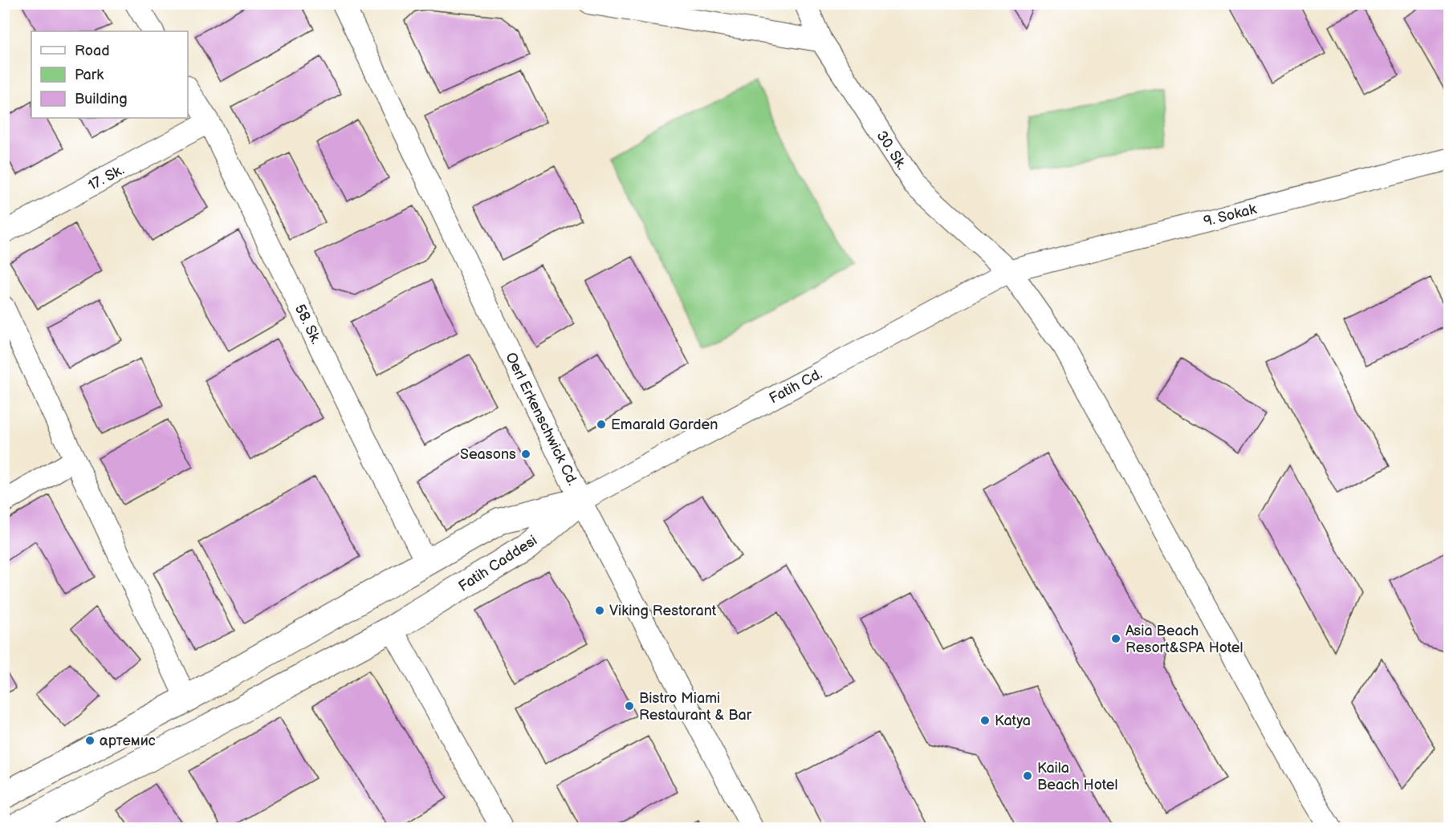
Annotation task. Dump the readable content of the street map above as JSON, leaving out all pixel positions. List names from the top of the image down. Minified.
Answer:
{"streets":{"street":["30. Sk.","17. Sk.","9. Sokak","58. Sk.","Fatih Cd.","Oerl Erkenschwick Cd.","Fatih Caddesi"]},"crossings":[["30. Sk.","9. Sokak"],["30. Sk.","Fatih Cd."],["17. Sk.","58. Sk."],["9. Sokak","Fatih Cd."],["58. Sk.","Fatih Caddesi"],["Fatih Cd.","Oerl Erkenschwick Cd."],["Fatih Cd.","Fatih Caddesi"],["Oerl Erkenschwick Cd.","Fatih Caddesi"]],"places":["Emarald Garden","Seasons","Viking Restorant","Asia Beach Resort&SPA Hotel","Bistro Miami Restaurant & Bar","Katya","артемис","Kaila Beach Hotel"],"legend":["Road","Park","Building"]}
